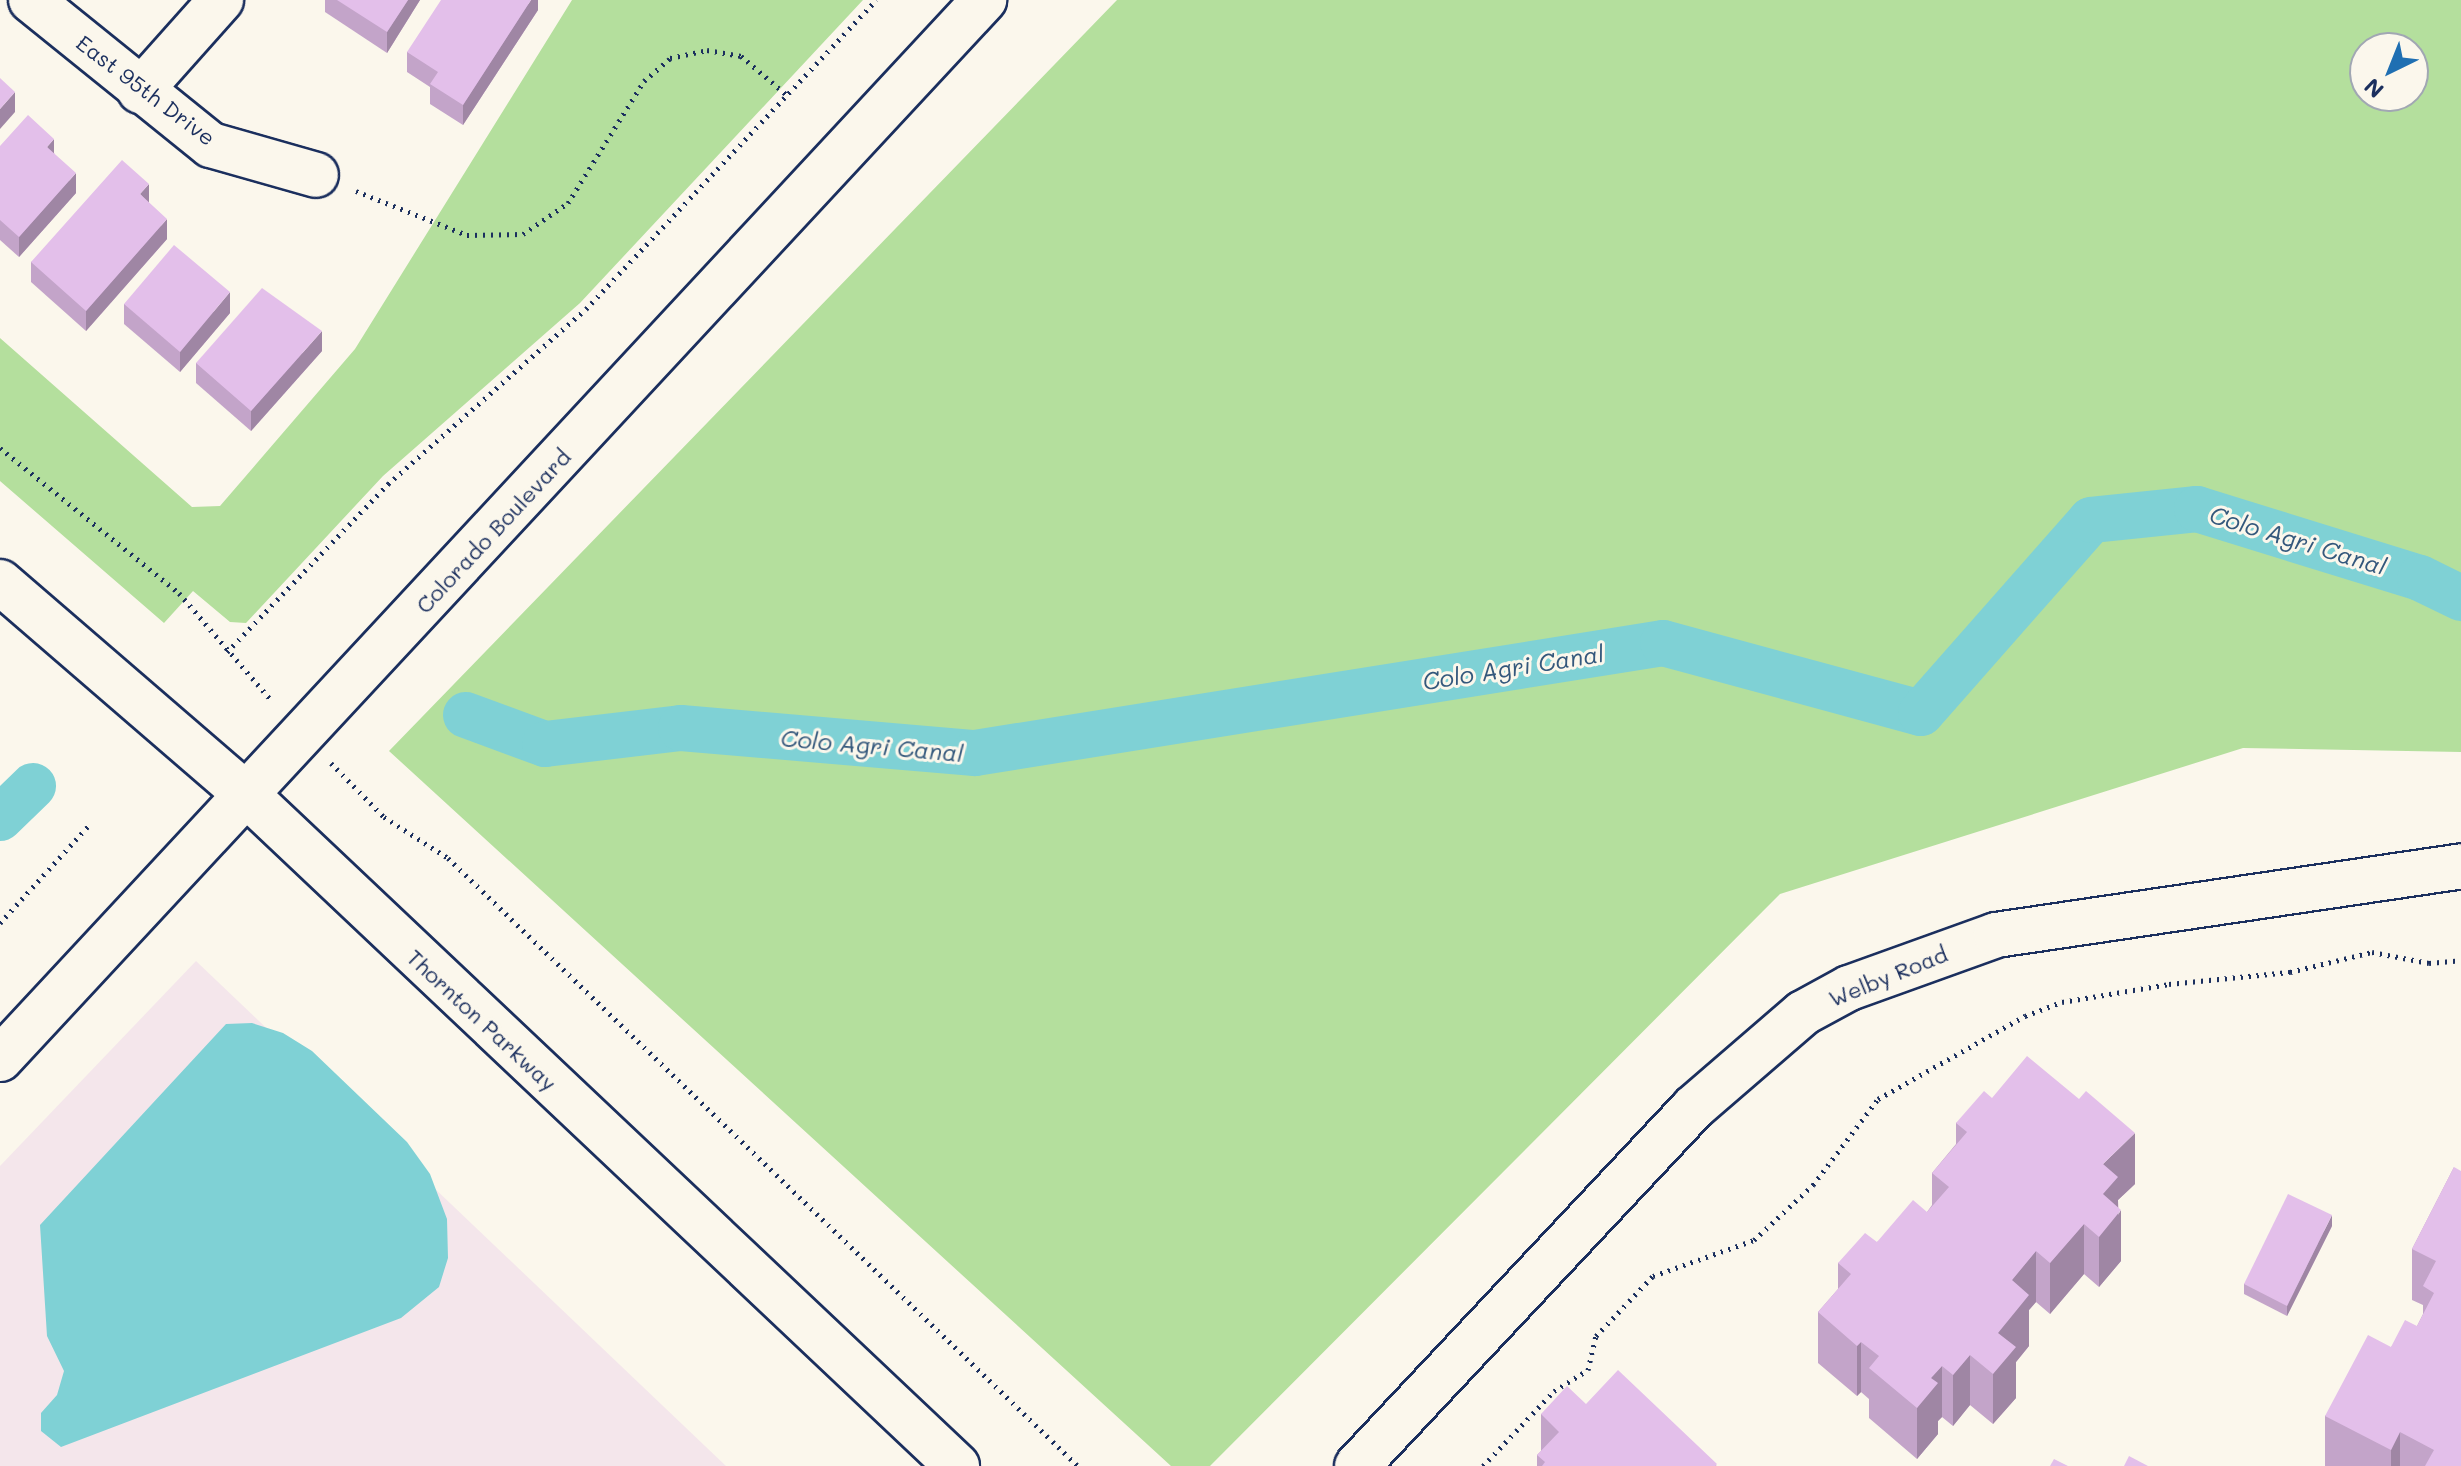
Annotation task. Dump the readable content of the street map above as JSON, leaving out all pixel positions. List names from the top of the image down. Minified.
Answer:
{"streets":{"main road":["East 95th Drive","Colorado Boulevard","Welby Road","Thornton Parkway"]},"crossings":[["Colorado Boulevard","Thornton Parkway"]],"water":["Colo Agri Canal"],"north":"bottom left"}
